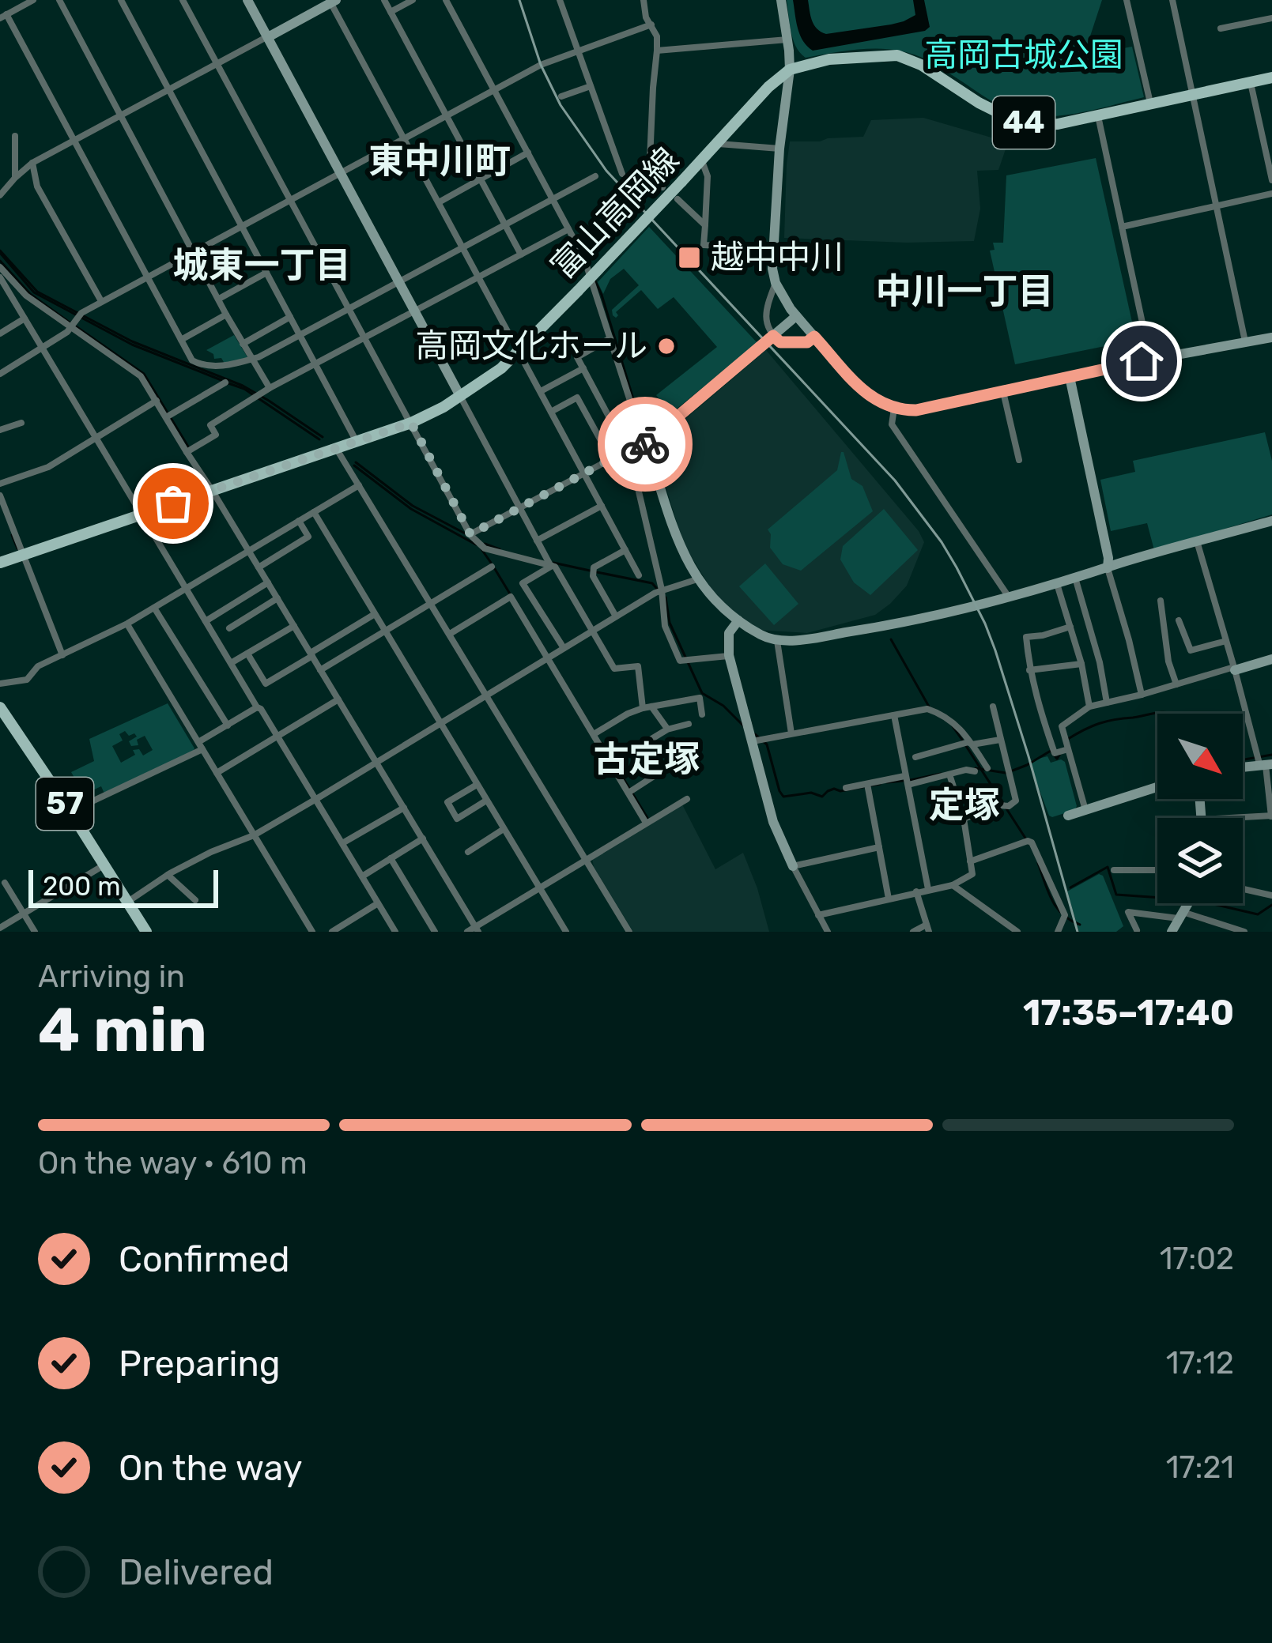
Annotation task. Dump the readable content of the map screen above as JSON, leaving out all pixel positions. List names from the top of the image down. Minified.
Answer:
{"streets":{"main road":["44","富山高岡線","57"]},"districts":["東中川町","城東一丁目","中川一丁目","古定塚","定塚"],"parks":["高岡古城公園"],"places":{"transit":["越中中川"],"other":["高岡文化ホール"]},"scale_bar":"200 m","north":"bottom right","page":{"scale":"200 m","heading":["4 min","Arriving in","17:35–17:40"],"bar":"On the way · 610 m","list":[["Confirmed","17:02"],["Preparing","17:12"],["On the way","17:21"],"Delivered"]}}
